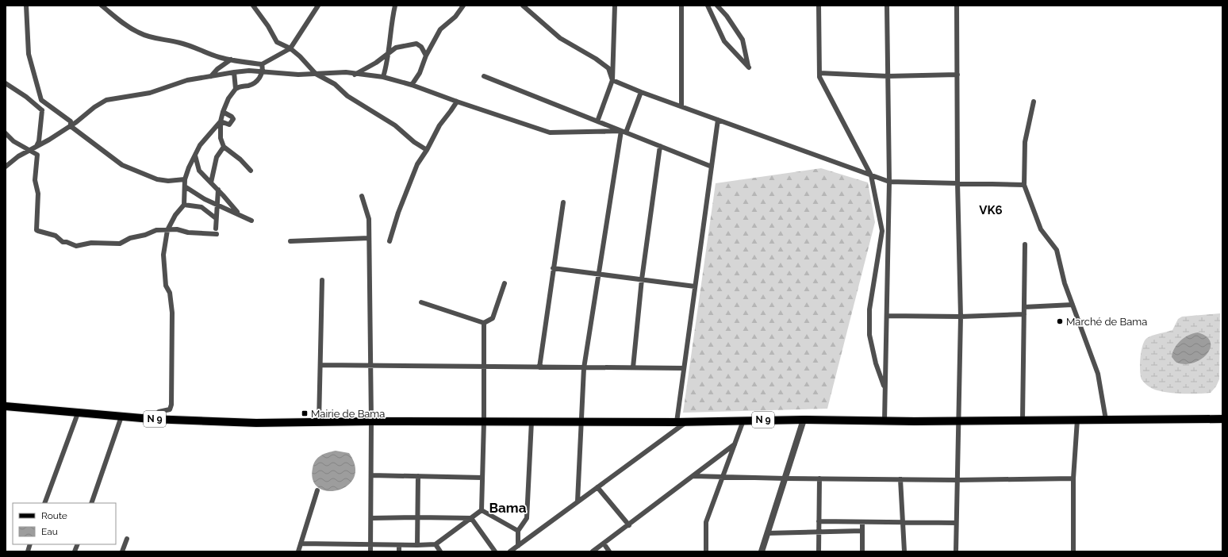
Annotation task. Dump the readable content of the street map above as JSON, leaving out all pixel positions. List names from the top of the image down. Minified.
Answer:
{"streets":{"main road":["N 9"]},"districts":["VK6","Bama"],"places":{"other":["Marché de Bama"],"transit":["Mairie de Bama"]},"legend":["Route","Eau"]}
